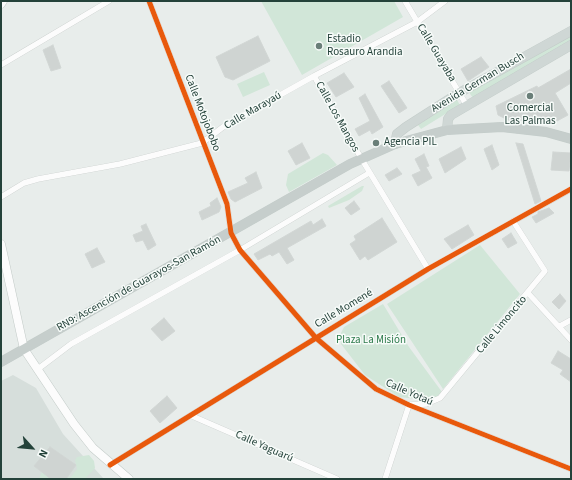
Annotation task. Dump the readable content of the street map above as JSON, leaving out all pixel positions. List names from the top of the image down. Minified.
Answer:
{"streets":{"highway":["RN9: Ascención de Guarayos-San Ramón"],"main road":["Avenida German Busch"],"street":["Calle Guayaba","Calle Marayaú","Calle Motojobobo","Calle Los Mangos","Calle Momené","Calle Limoncito","Calle Yotaú","Calle Yaguarú"]},"crossings":[["Calle Guayaba","Avenida German Busch"],["Calle Guayaba","Calle Marayaú"],["Avenida German Busch","RN9: Ascención de Guarayos-San Ramón"],["Calle Marayaú","Calle Motojobobo"],["Calle Marayaú","Calle Los Mangos"],["Calle Motojobobo","RN9: Ascención de Guarayos-San Ramón"],["Calle Motojobobo","Calle Yotaú"],["Calle Los Mangos","RN9: Ascención de Guarayos-San Ramón"],["Calle Los Mangos","Calle Momené"],["RN9: Ascención de Guarayos-San Ramón","Calle Yotaú"],["Calle Momené","Calle Limoncito"],["Calle Momené","Calle Yotaú"],["Calle Momené","Calle Yaguarú"],["Calle Limoncito","Calle Yotaú"]],"parks":["Plaza La Misión"],"places":["Estadio Rosauro Arandia","Comercial Las Palmas","Agencia PIL"],"north":"bottom right"}
